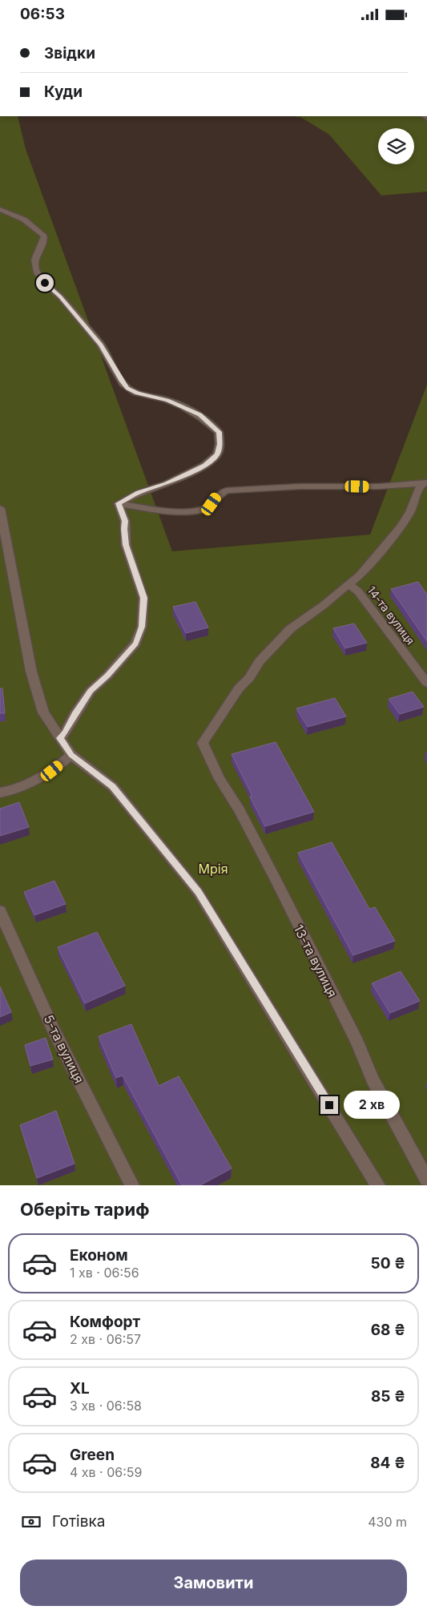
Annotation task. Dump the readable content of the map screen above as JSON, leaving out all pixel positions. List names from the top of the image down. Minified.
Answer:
{"streets":{"street":["14-та вулиця","13-та вулиця","5-та вулиця"]},"crossings":[["14-та вулиця","13-та вулиця"]],"parks":["Мрія"],"page":{"status":"06:53","banner":["Звідки","Куди"],"bubble":"2 хв","heading":"Оберіть тариф","list":[{"name":"Економ","note":"1 хв · 06:56","value":"50 ₴"},{"name":"Комфорт","note":"2 хв · 06:57","value":"68 ₴"},{"name":"XL","note":"3 хв · 06:58","value":"85 ₴"},{"name":"Green","note":"4 хв · 06:59","value":"84 ₴"}],"pay":["Готівка","430 m"],"buttons":"Замовити"}}
